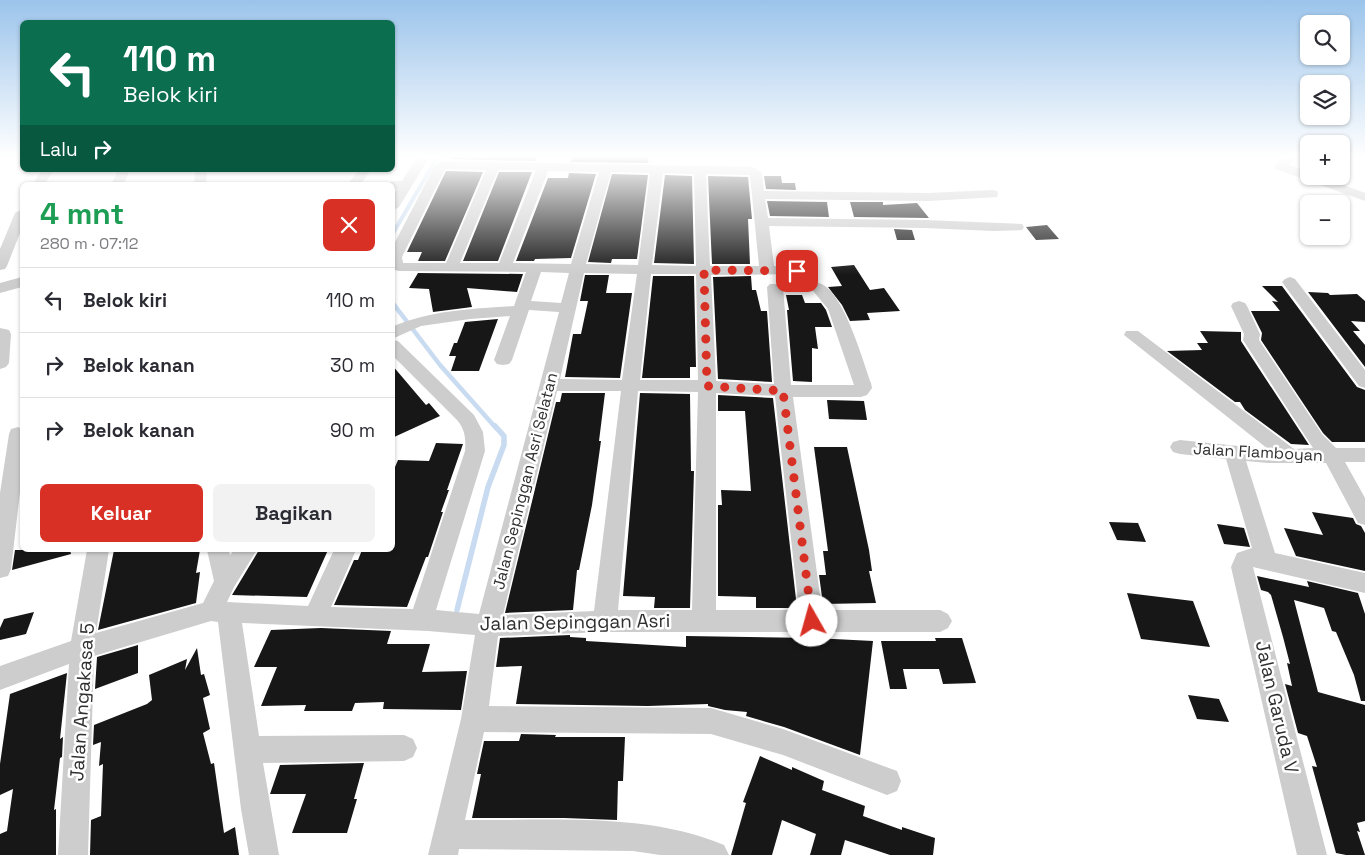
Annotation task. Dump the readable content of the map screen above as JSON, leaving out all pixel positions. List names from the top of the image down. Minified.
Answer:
{"streets":{"street":["Jalan Flamboyan","Jalan Sepinggan Asri Selatan","Jalan Sepinggan Asri","Jalan Angakasa 5","Jalan Garuda V"]},"crossings":[["Jalan Flamboyan","Jalan Garuda V"],["Jalan Sepinggan Asri Selatan","Jalan Sepinggan Asri"],["Jalan Sepinggan Asri","Jalan Angakasa 5"]],"page":{"map_buttons":["+","−"],"turn":["110 m","Belok kiri"],"then":"Lalu","heading":["4 mnt","280 m · 07:12"],"list":[{"name":"Belok kiri","value":"110 m"},{"name":"Belok kanan","value":"30 m"},{"name":"Belok kanan","value":"90 m"}],"buttons":["Keluar","Bagikan"]}}
